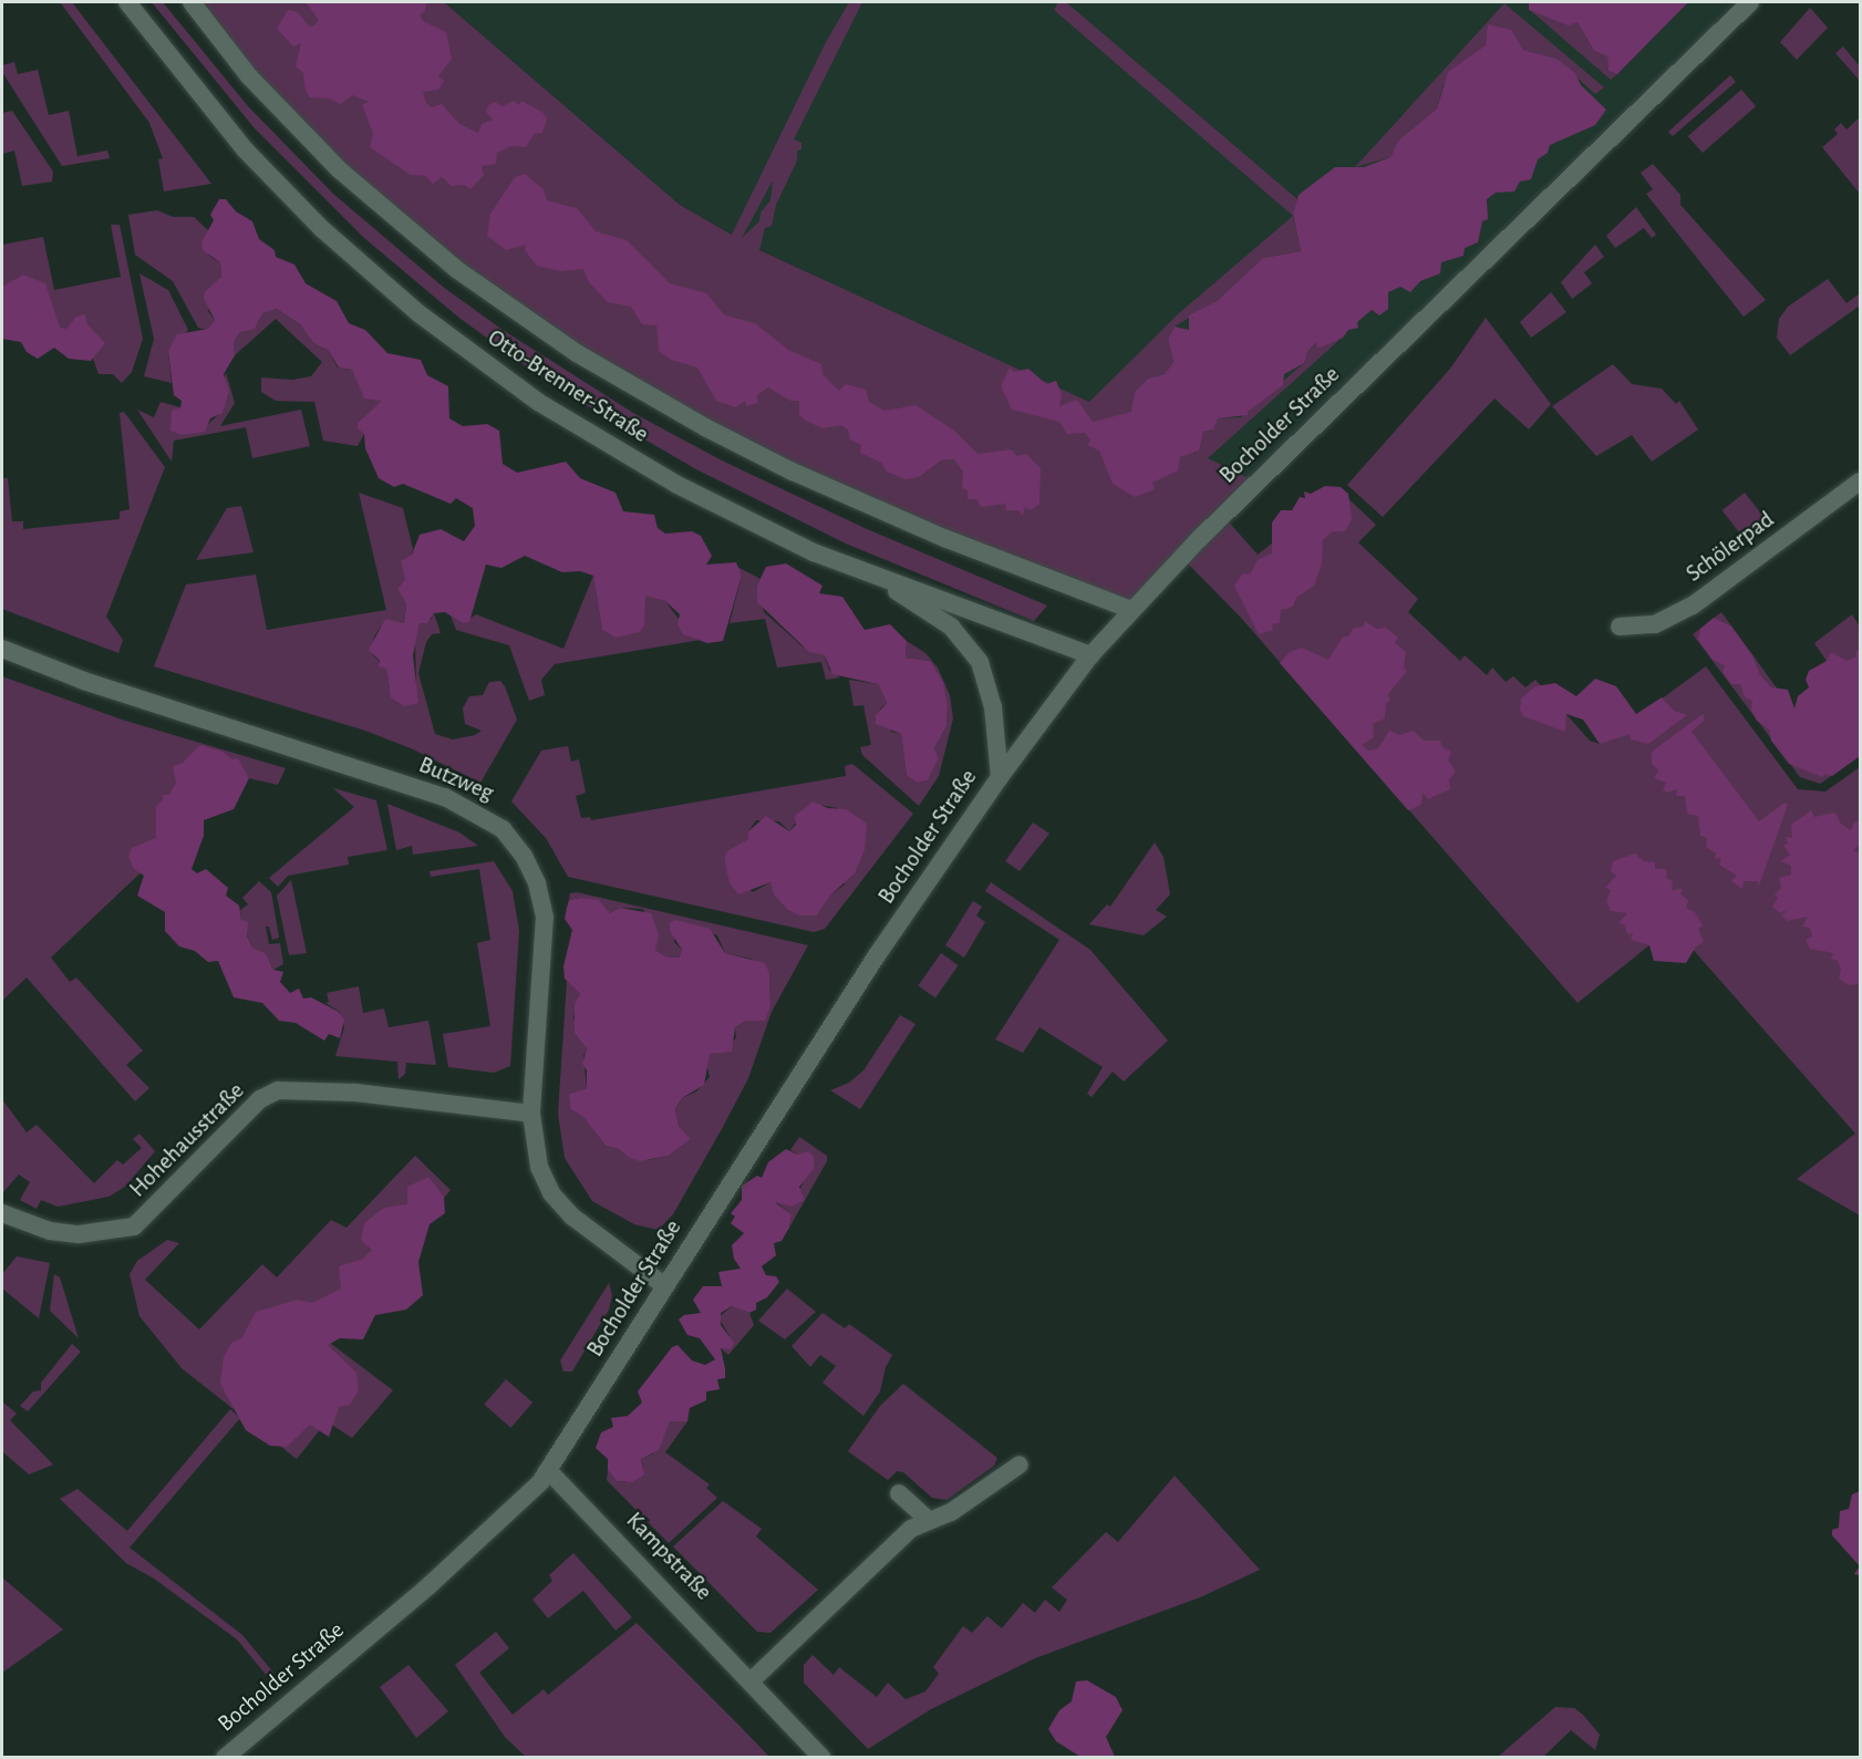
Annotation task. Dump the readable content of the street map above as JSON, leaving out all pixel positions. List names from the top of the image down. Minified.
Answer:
{"streets":{"street":["Otto-Brenner-Straße","Bocholder Straße","Schölerpad","Butzweg","Hohehausstraße","Kampstraße"]},"crossings":[["Otto-Brenner-Straße","Bocholder Straße"],["Bocholder Straße","Butzweg"],["Bocholder Straße","Kampstraße"],["Butzweg","Hohehausstraße"]]}
